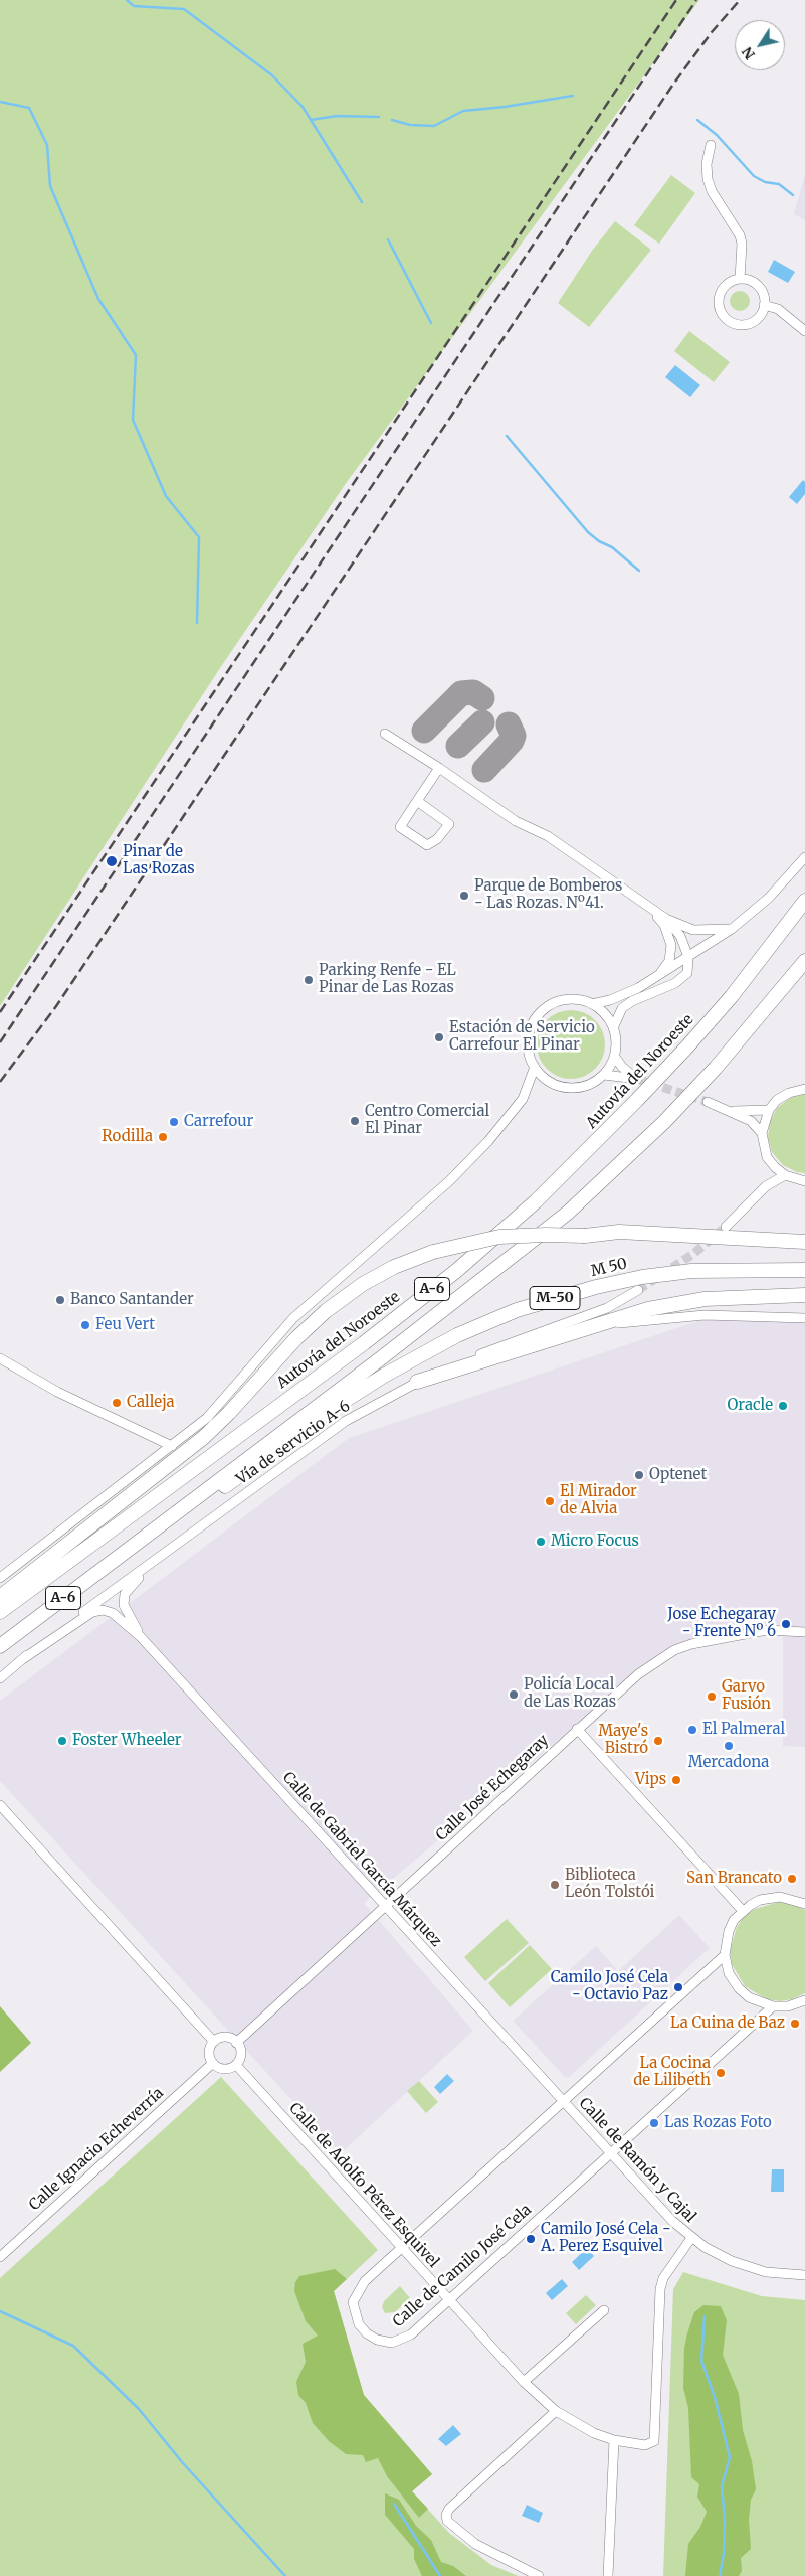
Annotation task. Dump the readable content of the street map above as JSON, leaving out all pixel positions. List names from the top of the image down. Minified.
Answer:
{"streets":{"highway":["Autovía del Noroeste","M 50","A-6","M-50"],"street":["Vía de servicio A-6","Calle José Echegaray","Calle de Gabriel García Márquez","Calle Ignacio Echeverría","Calle de Ramón y Cajal","Calle de Adolfo Pérez Esquivel","Calle de Camilo José Cela"]},"crossings":[["M 50","A-6"],["Vía de servicio A-6","Calle de Gabriel García Márquez"],["Calle José Echegaray","Calle de Gabriel García Márquez"],["Calle José Echegaray","Calle Ignacio Echeverría"],["Calle José Echegaray","Calle de Adolfo Pérez Esquivel"],["Calle de Gabriel García Márquez","Calle de Ramón y Cajal"],["Calle de Gabriel García Márquez","Calle de Camilo José Cela"],["Calle Ignacio Echeverría","Calle de Adolfo Pérez Esquivel"],["Calle de Ramón y Cajal","Calle de Adolfo Pérez Esquivel"],["Calle de Ramón y Cajal","Calle de Camilo José Cela"],["Calle de Adolfo Pérez Esquivel","Calle de Camilo José Cela"]],"places":["Pinar de Las Rozas","Parque de Bomberos - Las Rozas. Nº41.","Parking Renfe - EL Pinar de Las Rozas","Estación de Servicio Carrefour El Pinar","Centro Comercial El Pinar","Carrefour","Rodilla","Banco Santander","Feu Vert","Calleja","Oracle","Optenet","El Mirador de Alvia","Micro Focus","Jose Echegaray - Frente Nº 6","Policía Local de Las Rozas","Garvo Fusión","El Palmeral","Foster Wheeler","Maye's Bistró","Mercadona","Vips","San Brancato","Biblioteca León Tolstói","Camilo José Cela - Octavio Paz","La Cuina de Baz","La Cocina de Lilibeth","Las Rozas Foto","Camilo José Cela - A. Perez Esquivel"],"north":"bottom left"}
